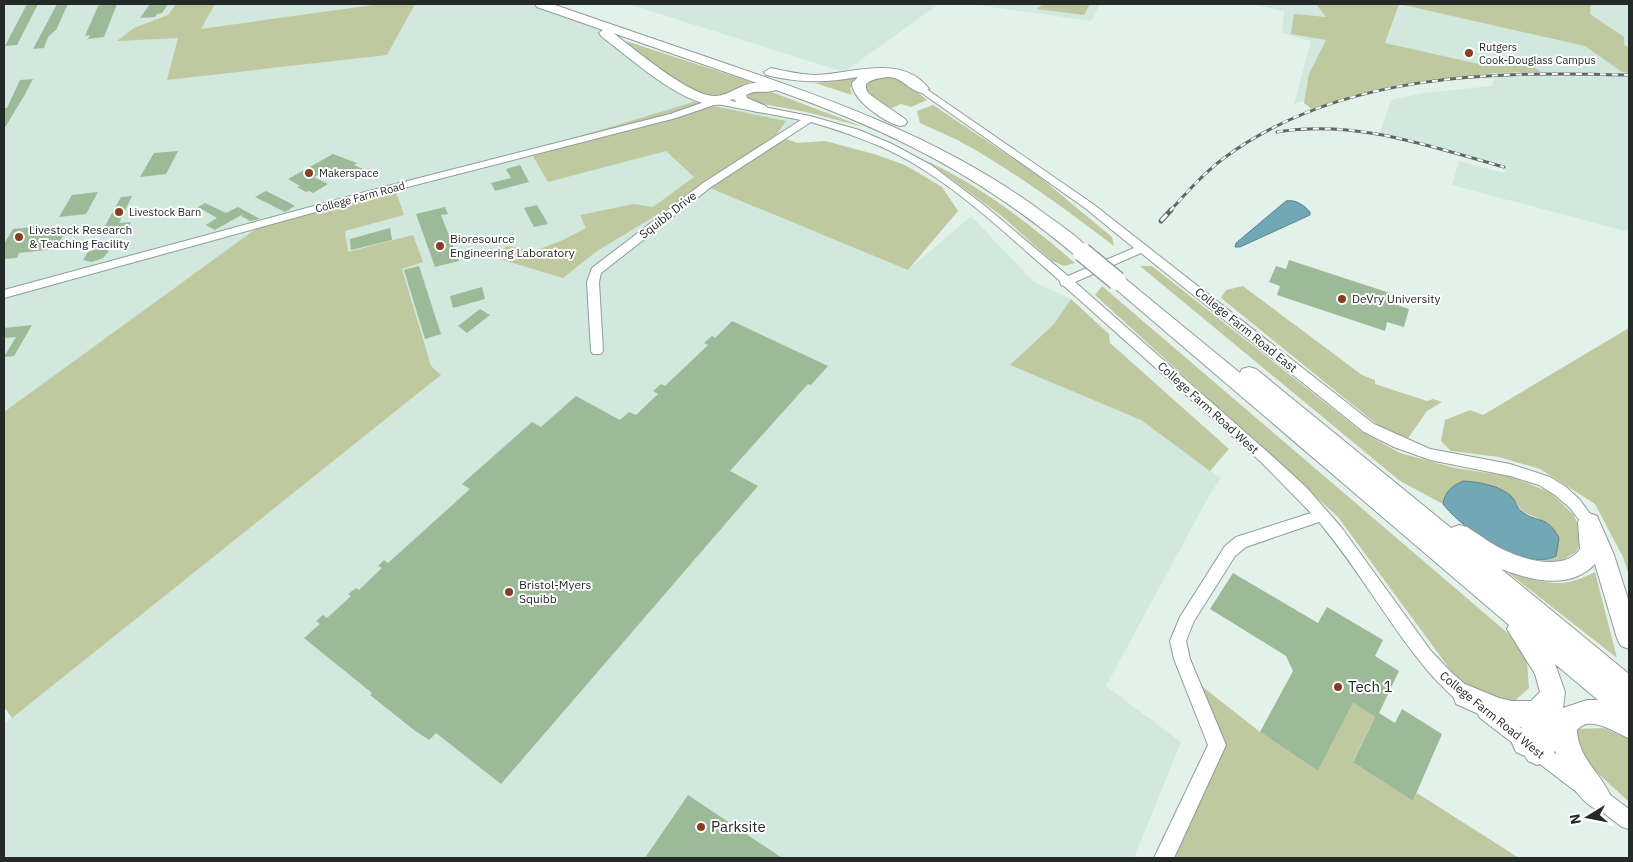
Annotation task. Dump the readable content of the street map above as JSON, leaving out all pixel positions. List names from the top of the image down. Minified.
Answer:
{"streets":{"street":["College Farm Road","Squibb Drive","College Farm Road East","College Farm Road West"]},"crossings":[["Squibb Drive","College Farm Road West"]],"places":["Rutgers Cook-Douglass Campus","Makerspace","Livestock Barn","Livestock Research & Teaching Facility","Bioresource Engineering Laboratory","DeVry University","Bristol-Myers Squibb","Tech 1","Parksite"],"north":"left"}
